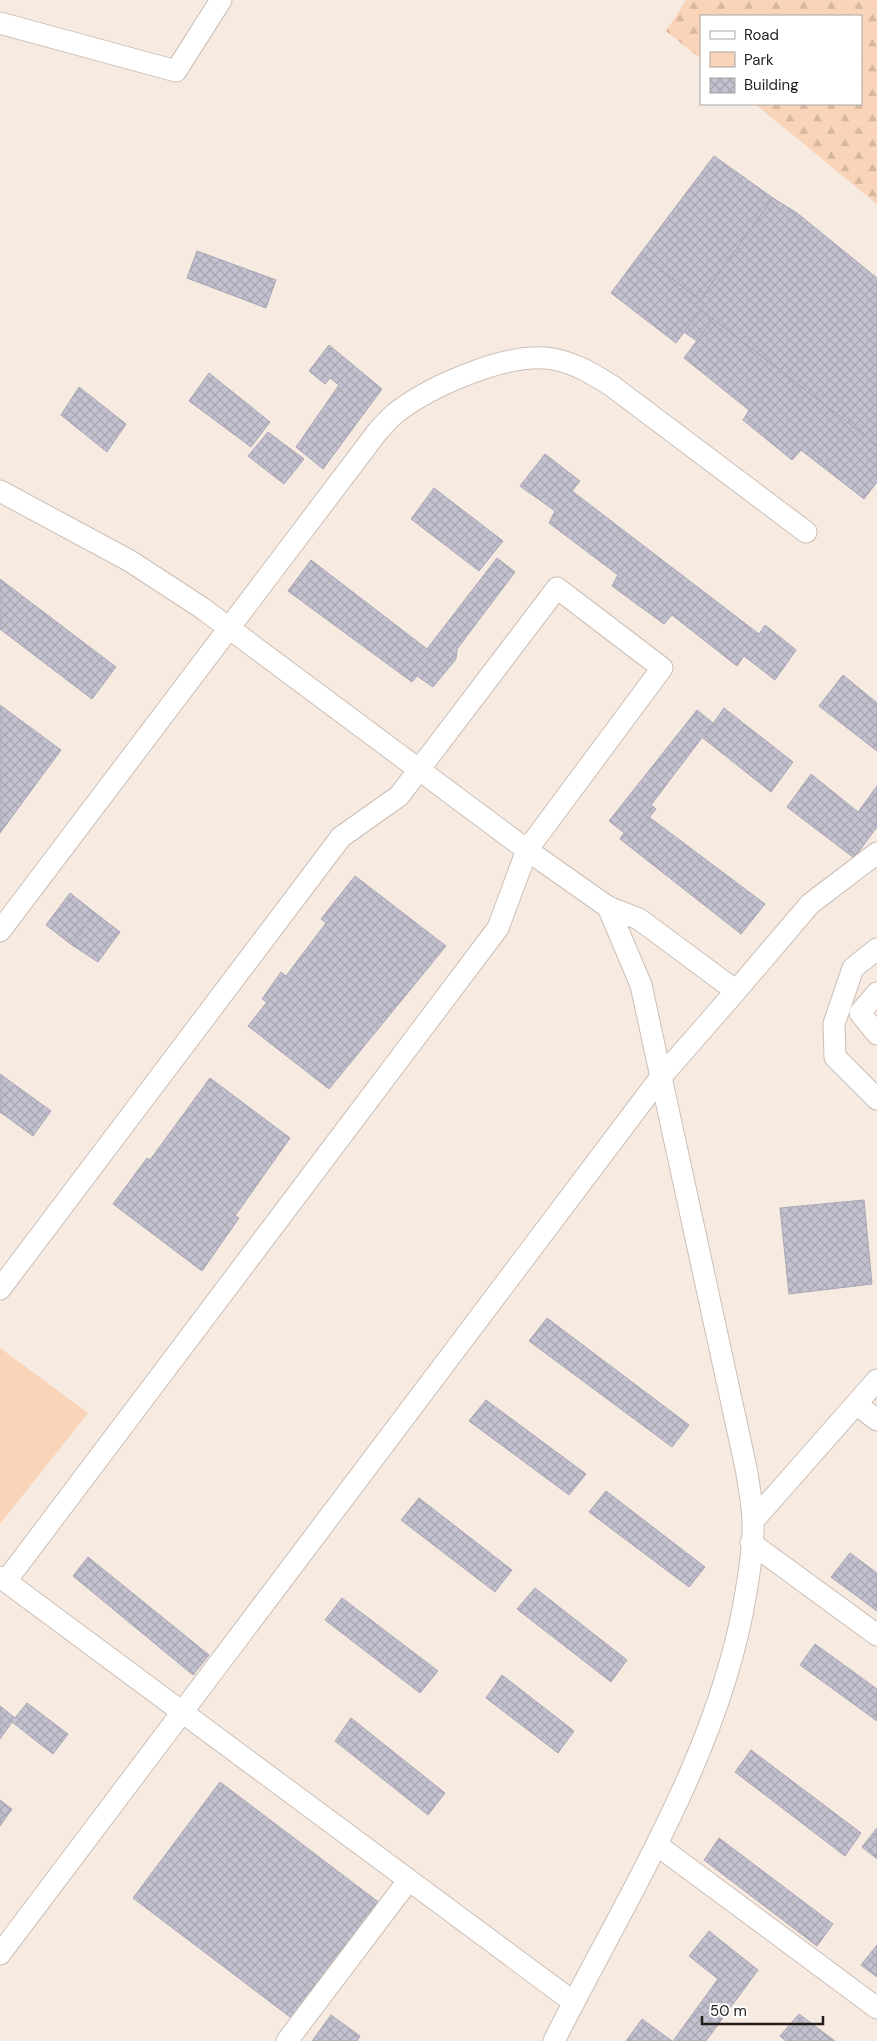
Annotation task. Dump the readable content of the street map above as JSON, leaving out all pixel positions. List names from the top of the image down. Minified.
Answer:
{"legend":["Road","Park","Building"],"scale_bar":"50 m"}
